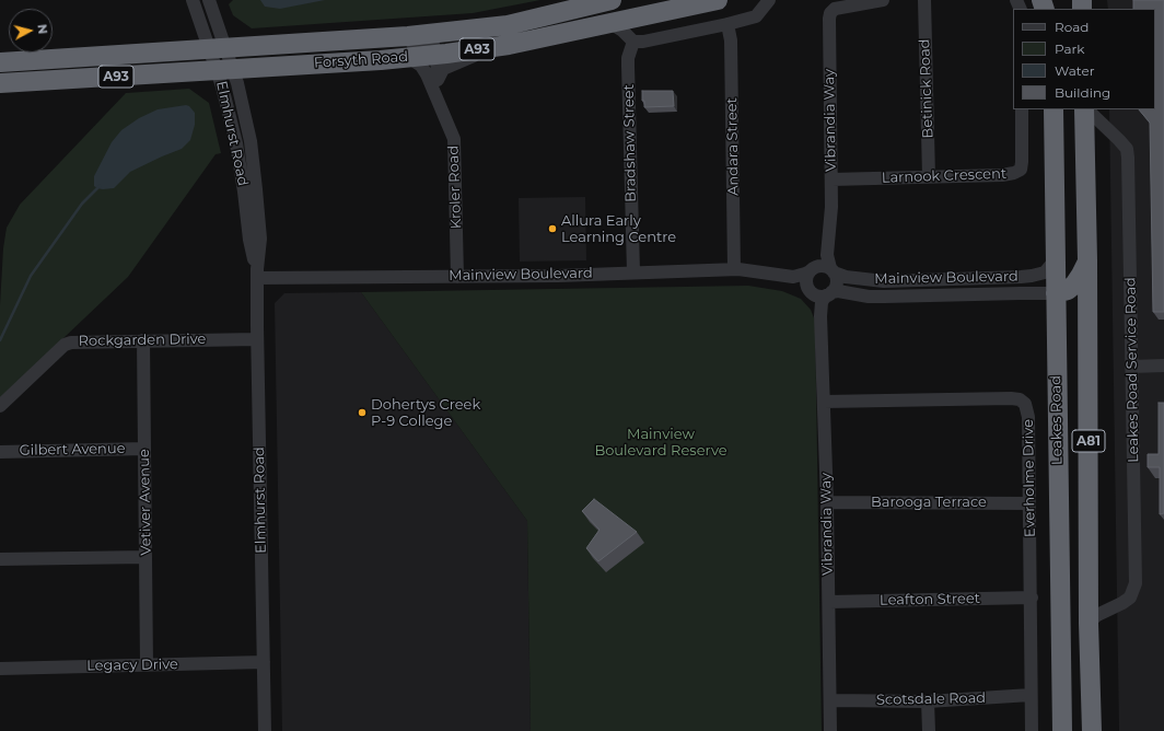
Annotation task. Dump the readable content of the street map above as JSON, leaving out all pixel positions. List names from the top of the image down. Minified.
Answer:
{"streets":{"highway":["A93","Forsyth Road","Leakes Road","A81"],"street":["Betinick Road","Vibrandia Way","Elmhurst Road","Bradshaw Street","Andara Street","Larnook Crescent","Kroler Road","Mainview Boulevard","Rockgarden Drive","Leakes Road Service Road","Gilbert Avenue","Everholme Drive","Vetiver Avenue","Barooga Terrace","Leafton Street","Legacy Drive","Scotsdale Road"]},"crossings":[["Forsyth Road","Elmhurst Road"],["Forsyth Road","Kroler Road"],["Betinick Road","Larnook Crescent"],["Vibrandia Way","Larnook Crescent"],["Vibrandia Way","Mainview Boulevard"],["Vibrandia Way","Everholme Drive"],["Vibrandia Way","Barooga Terrace"],["Vibrandia Way","Leafton Street"],["Vibrandia Way","Scotsdale Road"],["Elmhurst Road","Mainview Boulevard"],["Elmhurst Road","Rockgarden Drive"],["Elmhurst Road","Legacy Drive"],["Bradshaw Street","Mainview Boulevard"],["Andara Street","Mainview Boulevard"],["Kroler Road","Mainview Boulevard"],["Mainview Boulevard","Leakes Road"],["Rockgarden Drive","Vetiver Avenue"],["Leakes Road Service Road","A81"],["Gilbert Avenue","Vetiver Avenue"],["Everholme Drive","Barooga Terrace"],["Everholme Drive","Leafton Street"],["Everholme Drive","Scotsdale Road"],["Vetiver Avenue","Legacy Drive"]],"parks":["Mainview Boulevard Reserve"],"places":["Allura Early Learning Centre","Dohertys Creek P-9 College"],"legend":["Road","Park","Water","Building"],"north":"right"}
